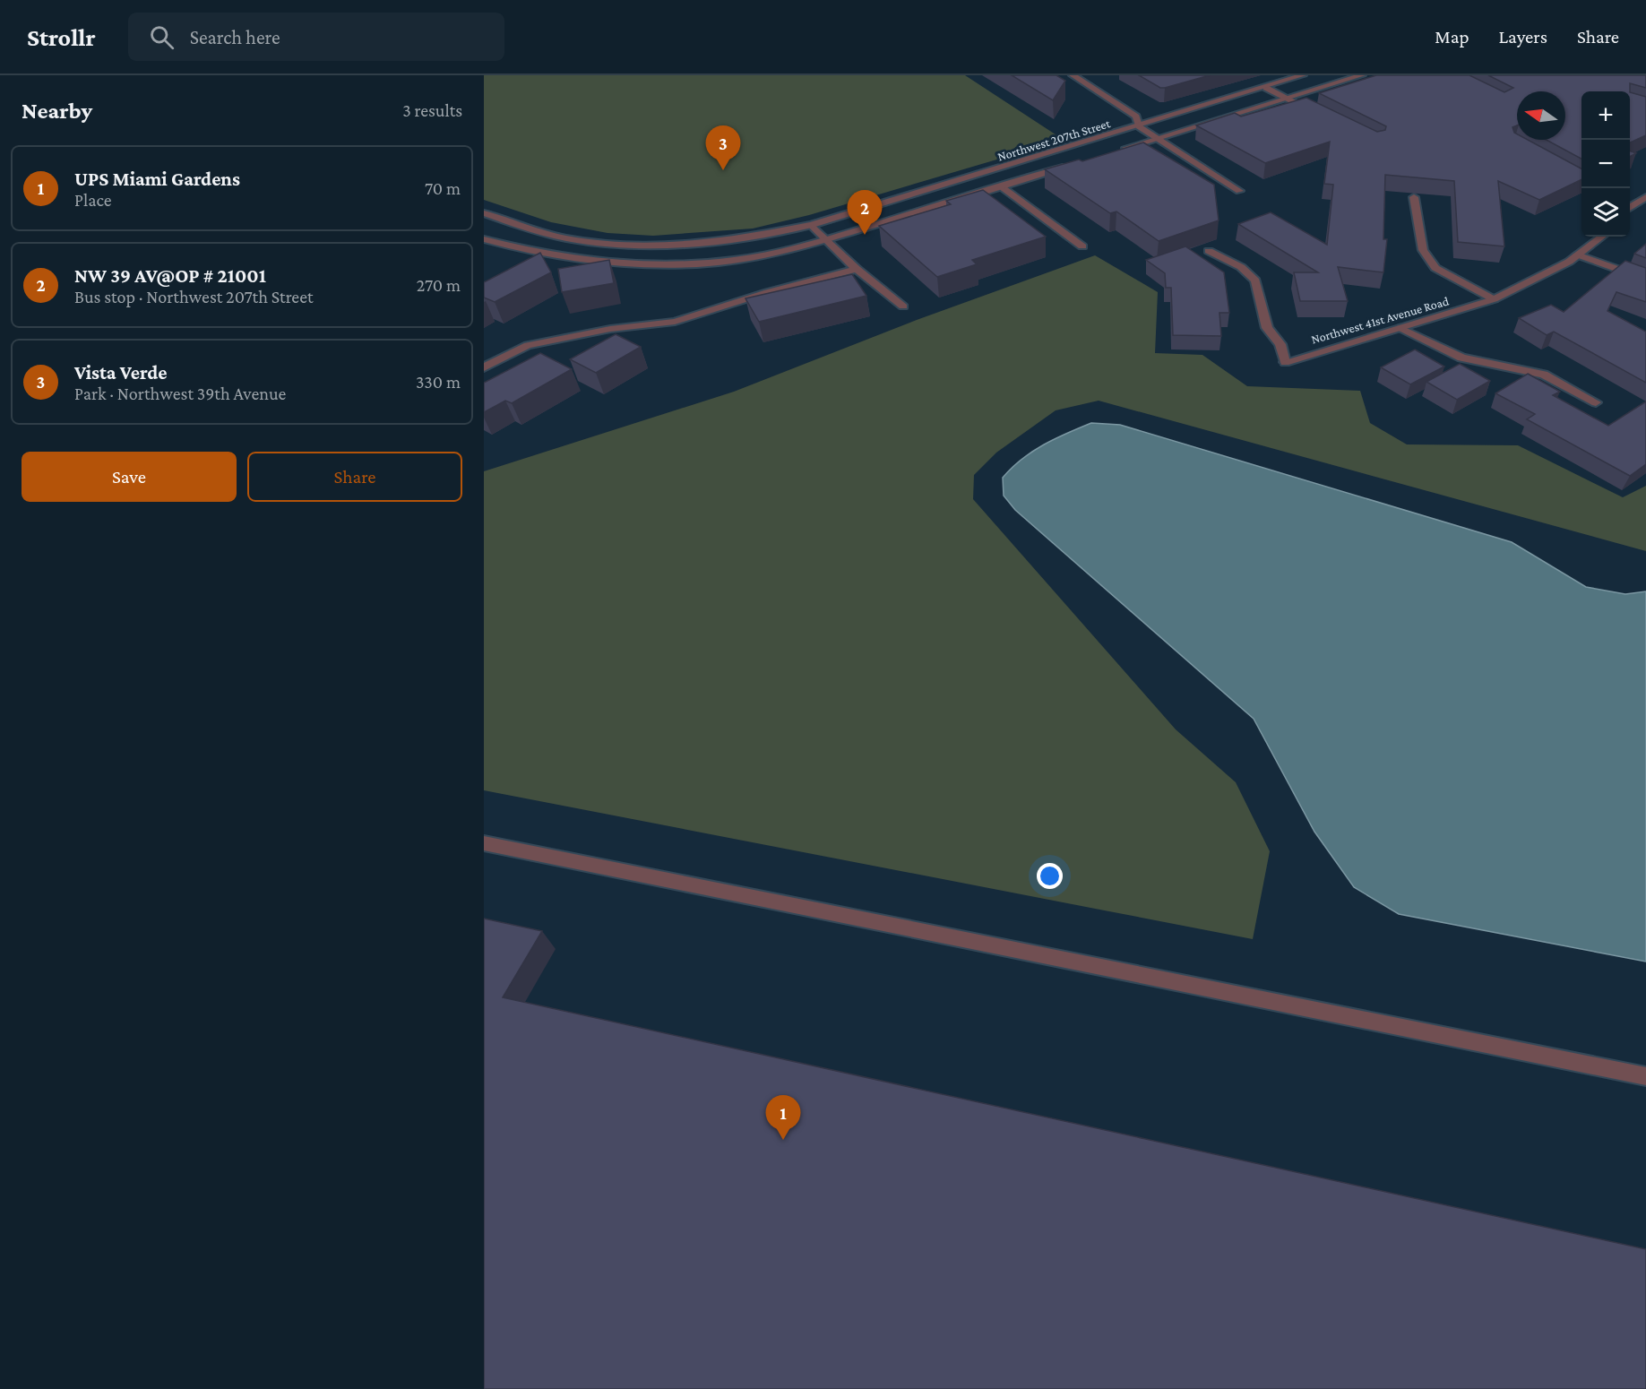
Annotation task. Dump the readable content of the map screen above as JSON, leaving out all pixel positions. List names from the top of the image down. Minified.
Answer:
{"streets":{"street":["Northwest 207th Street","Northwest 41st Avenue Road"]},"north":"left","page":{"header":"Strollr","search":"Search here","nav":["Map","Layers","Share"],"heading":["Nearby","3 results"],"map_buttons":["+","−"],"pins":["3","2","1"],"list":[{"mark":"1","name":"UPS Miami Gardens","note":"Place","value":"70 m"},{"mark":"2","name":"NW 39 AV@OP # 21001","note":"Bus stop · Northwest 207th Street","value":"270 m"},{"mark":"3","name":"Vista Verde","note":"Park · Northwest 39th Avenue","value":"330 m"}],"buttons":["Save","Share"]}}
